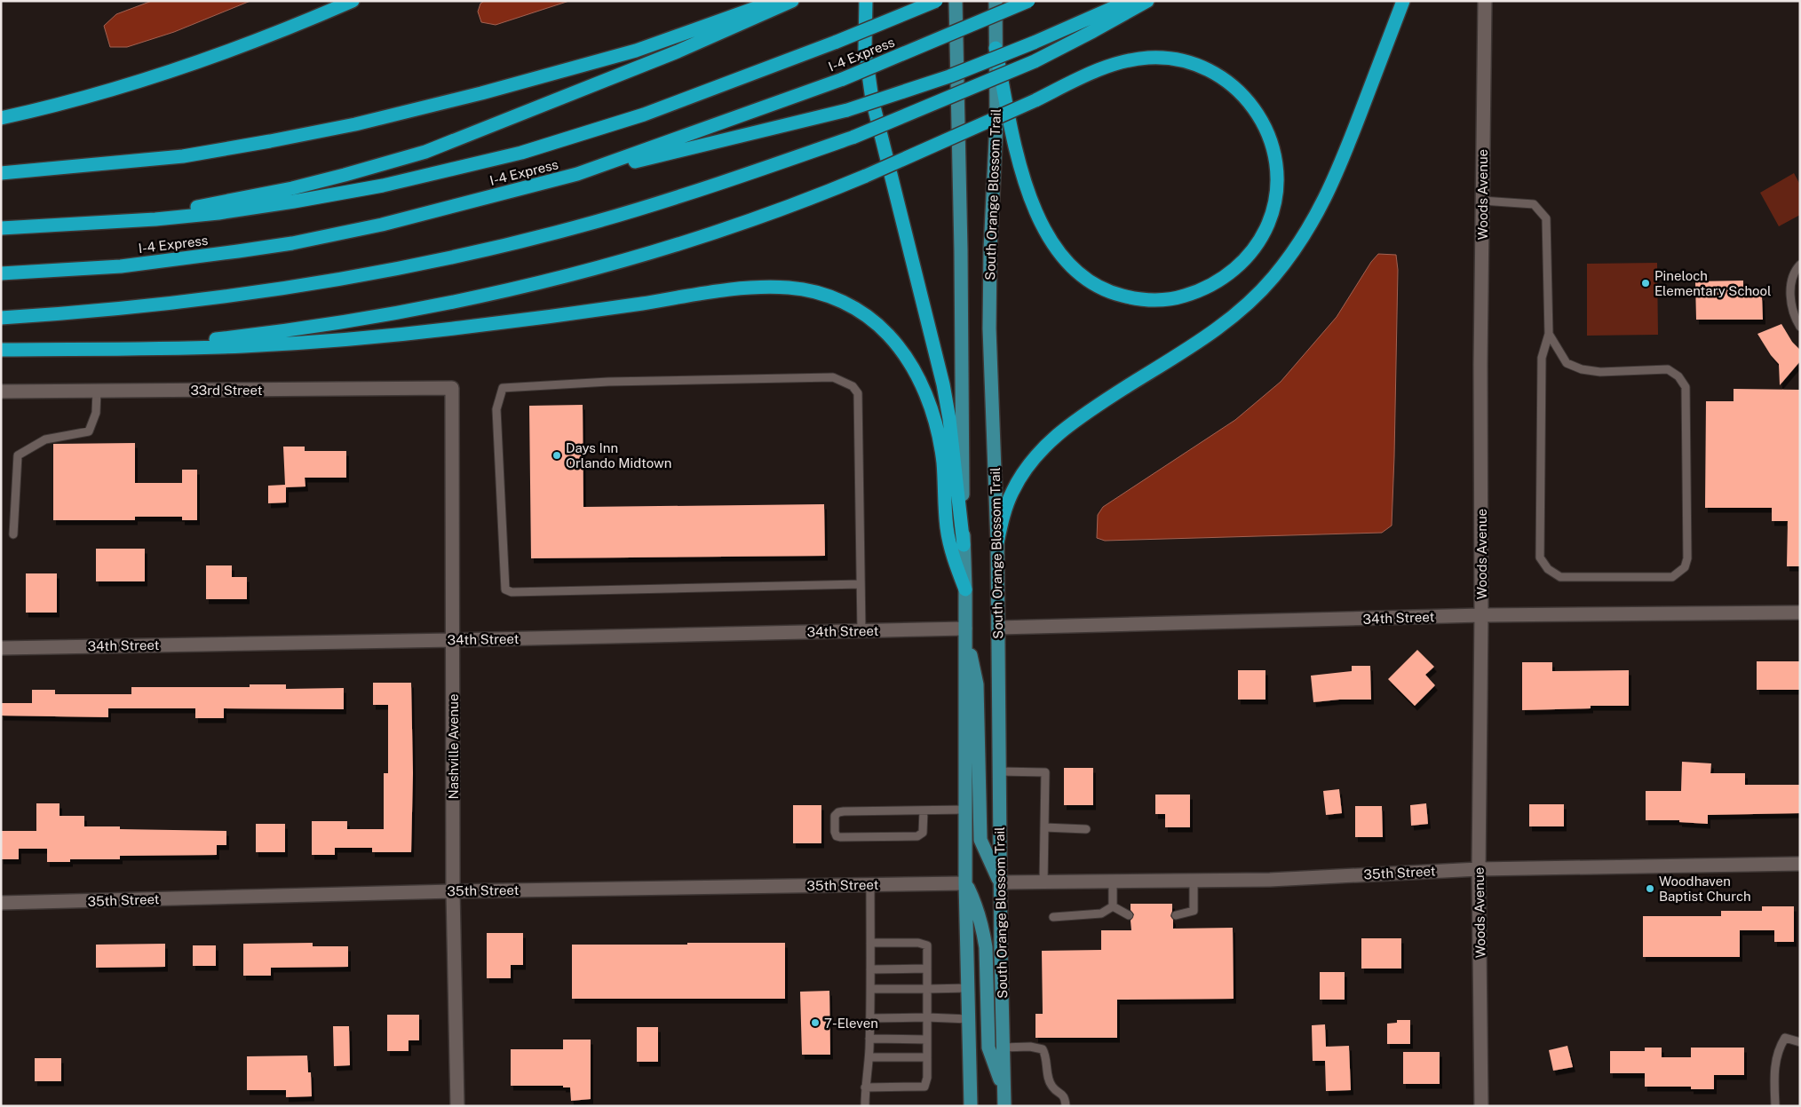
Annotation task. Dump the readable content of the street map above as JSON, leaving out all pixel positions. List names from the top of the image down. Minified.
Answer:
{"streets":{"highway":["I-4 Express"],"main road":["South Orange Blossom Trail"],"street":["Woods Avenue","33rd Street","34th Street","Nashville Avenue","35th Street"]},"crossings":[["South Orange Blossom Trail","34th Street"],["South Orange Blossom Trail","35th Street"],["Woods Avenue","34th Street"],["Woods Avenue","35th Street"],["33rd Street","Nashville Avenue"],["34th Street","Nashville Avenue"],["Nashville Avenue","35th Street"]],"places":["Pineloch Elementary School","Days Inn Orlando Midtown","Woodhaven Baptist Church","7-Eleven"]}
